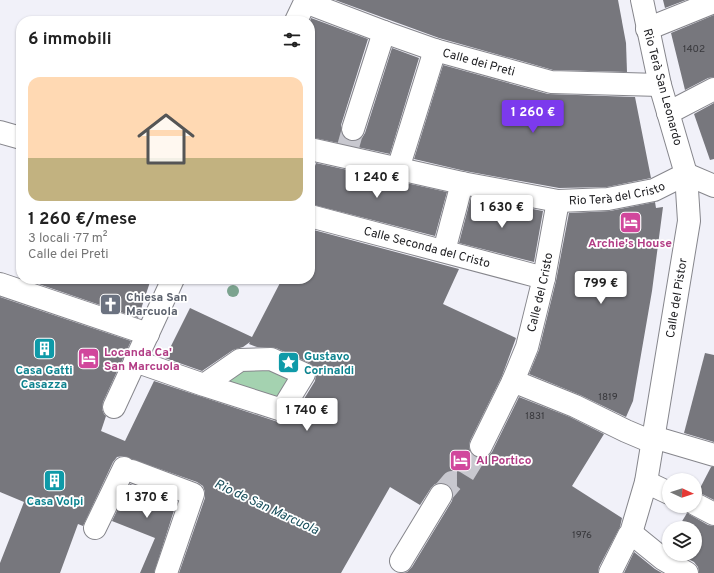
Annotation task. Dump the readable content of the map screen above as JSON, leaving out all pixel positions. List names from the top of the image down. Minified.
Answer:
{"streets":{"street":["Calle dei Preti","Rio Terà San Leonardo","Rio Terà del Cristo","Calle Seconda del Cristo","Calle del Cristo","Calle del Pistor"]},"crossings":[["Calle dei Preti","Rio Terà San Leonardo"],["Rio Terà San Leonardo","Rio Terà del Cristo"],["Rio Terà San Leonardo","Calle del Pistor"],["Rio Terà del Cristo","Calle del Cristo"],["Rio Terà del Cristo","Calle del Pistor"],["Calle Seconda del Cristo","Calle del Cristo"]],"water":["Rio de San Marcuola"],"places":{"hotel":["Archie's House","Locanda Ca' San Marcuola","Al Portico"],"church":["Chiesa San Marcuola"],"building":["Casa Gatti Casazza","Casa Volpi"],"place":["Gustavo Corinaldi"]},"house_numbers":["1402","1819","1831","1976"],"north":"right","page":{"heading":"6 immobili","list":[{"name":"1 260 €/mese","note":"3 locali · 77 m² · Calle dei Preti"}],"price":["1 260 €","1 240 €","1 630 €","799 €","1 740 €","1 370 €"]}}
